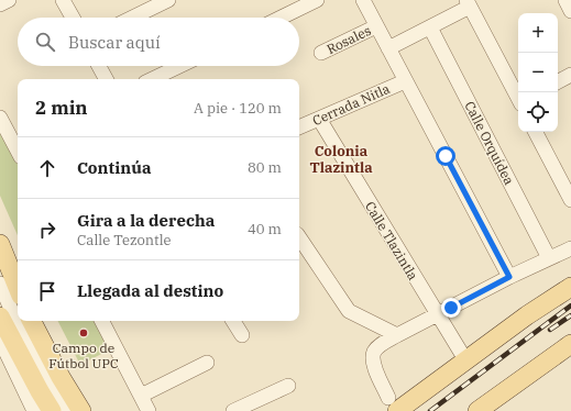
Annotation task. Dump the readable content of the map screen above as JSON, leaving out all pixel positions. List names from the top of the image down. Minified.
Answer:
{"streets":{"street":["Rosales","Cerrada Nitla","Calle Orquídea","Calle Tlazintla"]},"crossings":[["Cerrada Nitla","Calle Tlazintla"]],"districts":["Colonia Tlazintla"],"places":["Campo de Fútbol UPC"],"page":{"map_buttons":["+","−"],"search":"Buscar aquí","heading":["2 min","A pie · 120 m"],"list":[["Continúa","80 m"],["Gira a la derecha","Calle Tezontle","40 m"],"Llegada al destino"]}}
